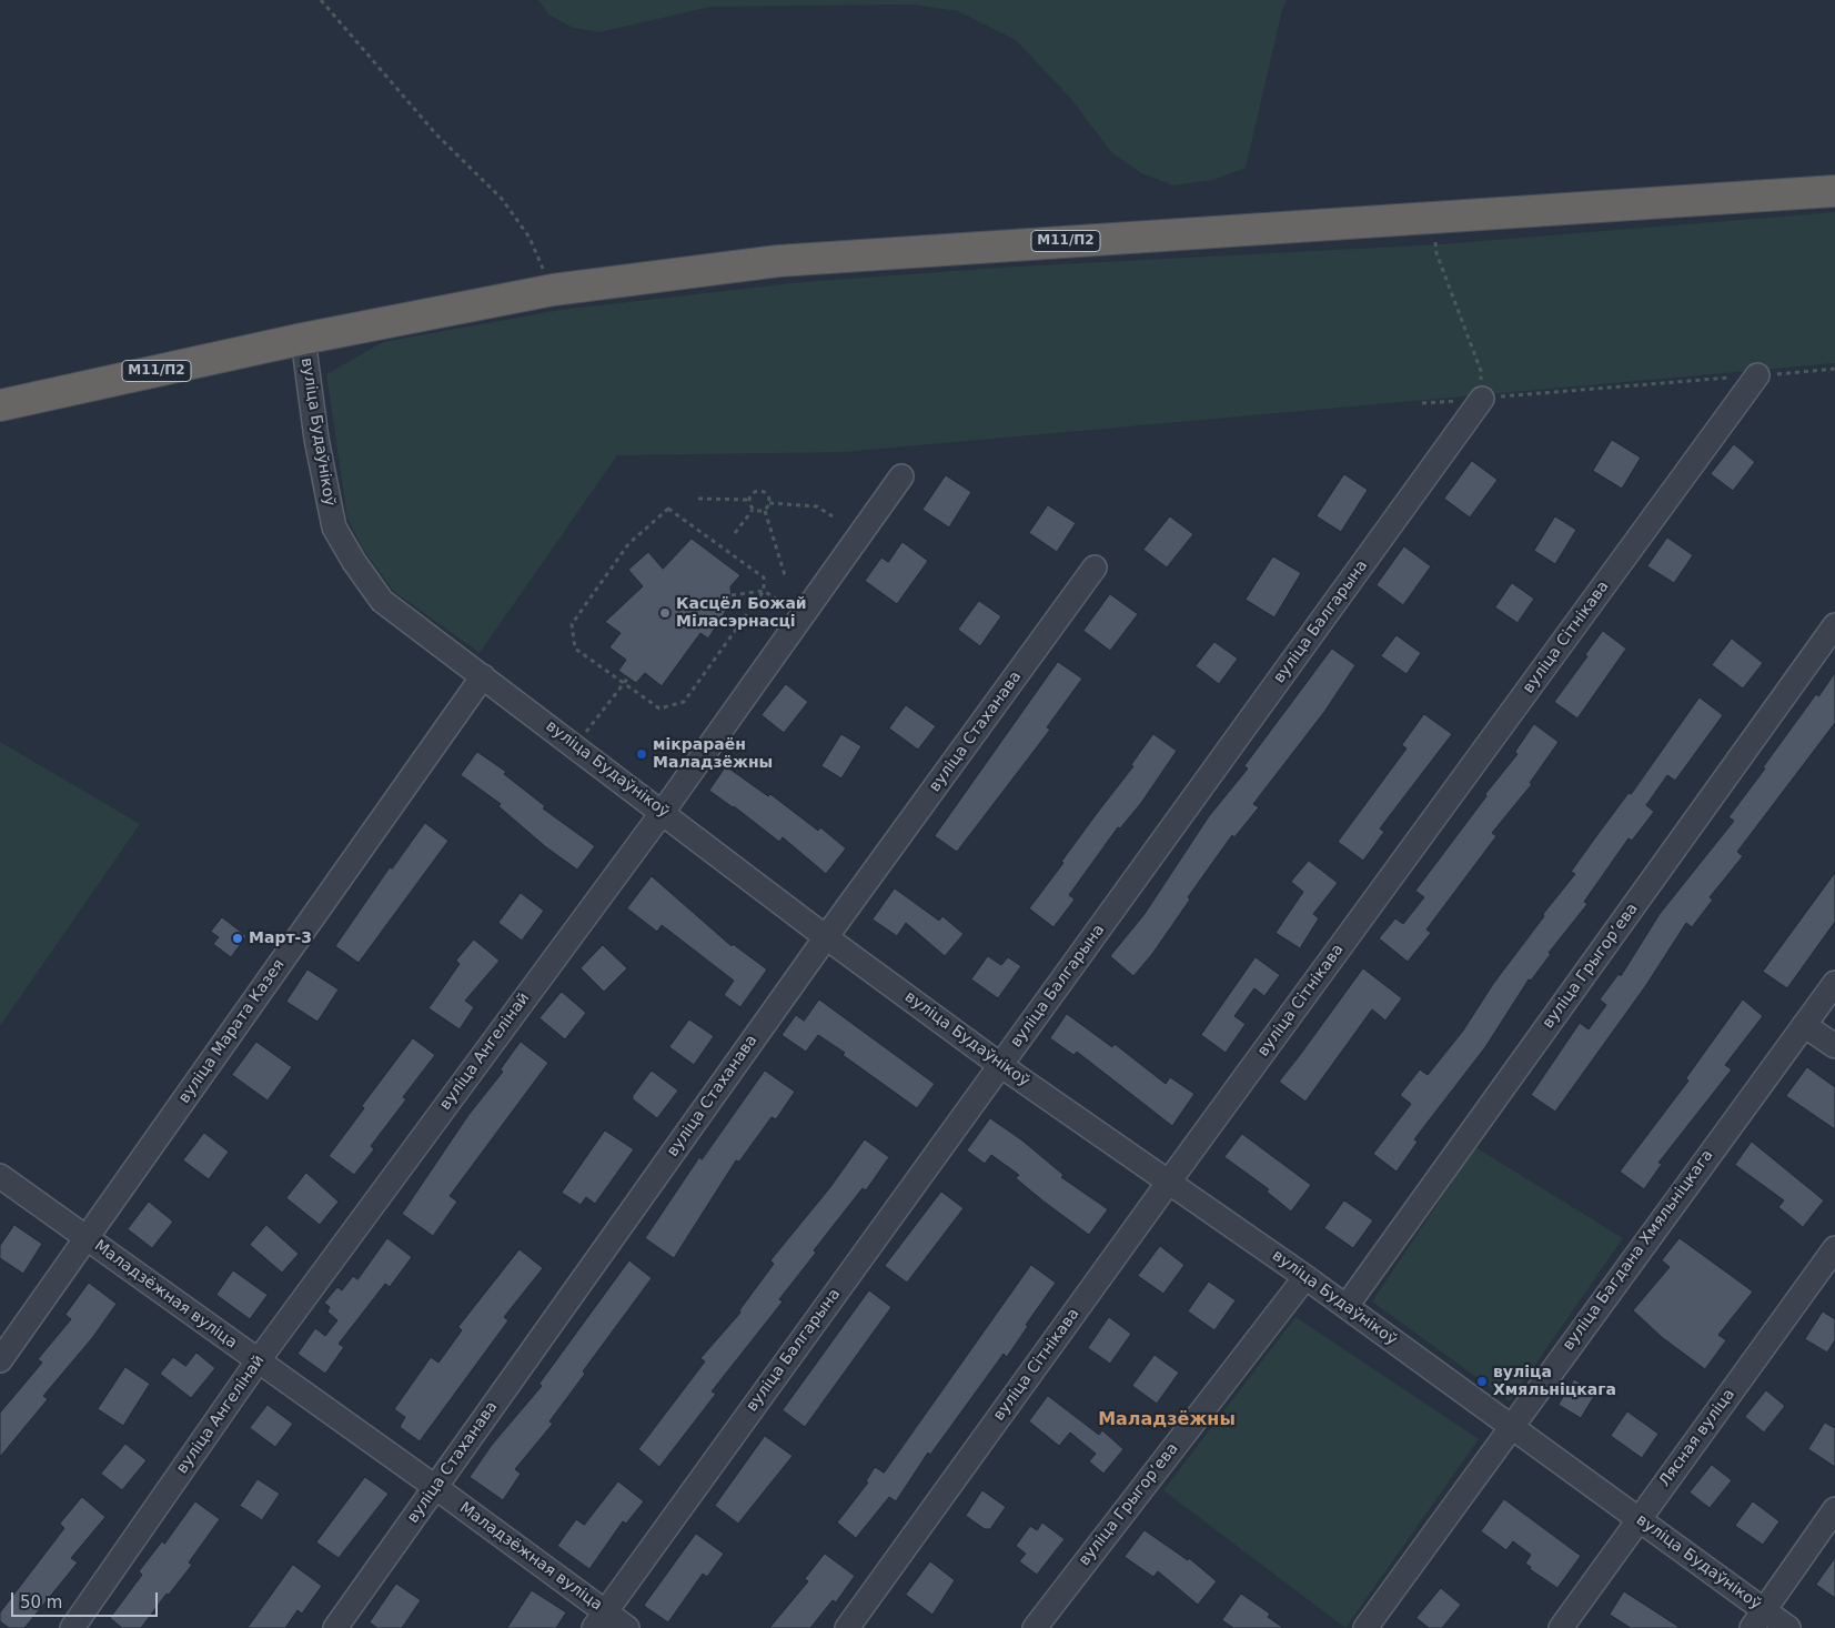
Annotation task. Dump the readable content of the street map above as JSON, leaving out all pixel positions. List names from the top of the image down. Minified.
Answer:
{"streets":{"highway":["М11/П2"],"street":["вуліца Будаўнікоў","вуліца Балгарына","вуліца Сітнікава","вуліца Стаханава","вуліца Грыгорʼева","вуліца Марата Казея","вуліца Ангелінай","вуліца Багдана Хмяльніцкага","Маладзёжная вуліца","Лясная вуліца"]},"crossings":[["М11/П2","вуліца Будаўнікоў"],["вуліца Будаўнікоў","вуліца Балгарына"],["вуліца Будаўнікоў","вуліца Сітнікава"],["вуліца Будаўнікоў","вуліца Стаханава"],["вуліца Будаўнікоў","вуліца Грыгорʼева"],["вуліца Будаўнікоў","вуліца Марата Казея"],["вуліца Будаўнікоў","вуліца Ангелінай"],["вуліца Будаўнікоў","вуліца Багдана Хмяльніцкага"],["вуліца Будаўнікоў","Лясная вуліца"],["вуліца Балгарына","Маладзёжная вуліца"],["вуліца Стаханава","Маладзёжная вуліца"],["вуліца Марата Казея","Маладзёжная вуліца"],["вуліца Ангелінай","Маладзёжная вуліца"]],"districts":["Маладзёжны"],"places":["Касцёл Божай Міласэрнасці","мікрараён Маладзёжны","Март-3","вуліца Хмяльніцкага"],"scale_bar":"50 m"}
